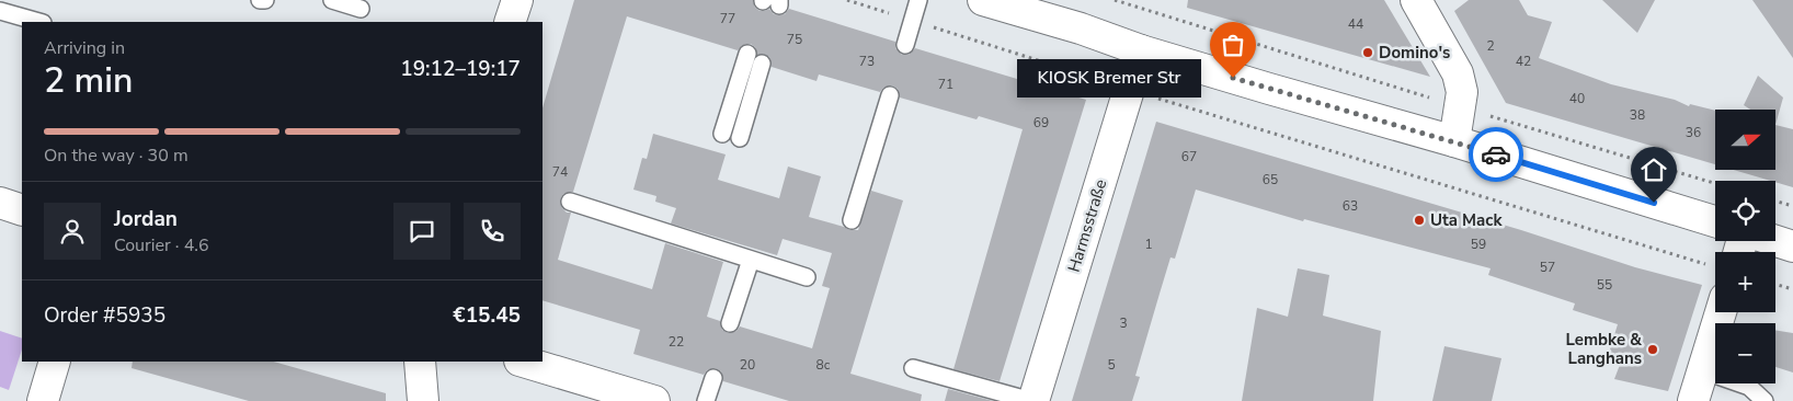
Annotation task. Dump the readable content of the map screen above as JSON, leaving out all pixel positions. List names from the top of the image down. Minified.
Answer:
{"streets":{"street":["Harmsstraße"]},"places":["Domino's","KIOSK Bremer Str","Uta Mack","Lembke & Langhans"],"house_numbers":["77","44","75","2","73","42","71","40","38","69","36","67","74","65","63","1","59","57","55","3","22","20","8c","5"],"north":"right","page":{"heading":["2 min","Arriving in","19:12–19:17"],"panel":["Jordan","Courier · 4.6","Order #5935","€15.45"],"bubble":"KIOSK Bremer Str","map_buttons":["+","−"],"bar":"On the way · 30 m"}}
